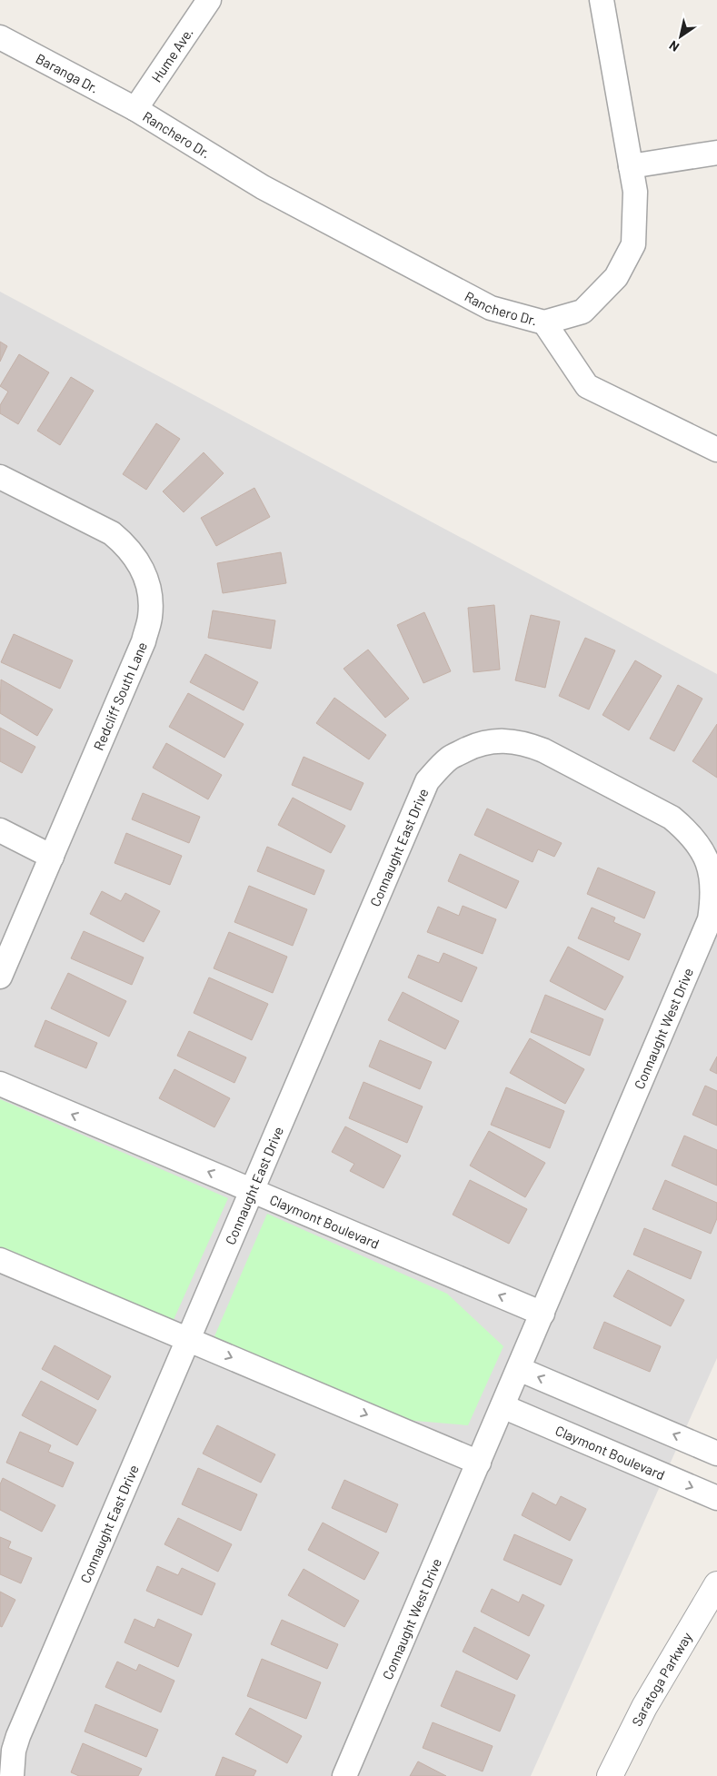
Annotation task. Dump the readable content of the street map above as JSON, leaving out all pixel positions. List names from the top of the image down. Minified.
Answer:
{"streets":{"street":["Hume Ave.","Baranga Dr.","Ranchero Dr.","Redcliff South Lane","Connaught East Drive","Connaught West Drive","Claymont Boulevard","Saratoga Parkway"]},"crossings":[["Hume Ave.","Baranga Dr."],["Hume Ave.","Ranchero Dr."],["Baranga Dr.","Ranchero Dr."],["Connaught East Drive","Connaught West Drive"],["Connaught East Drive","Claymont Boulevard"],["Connaught West Drive","Claymont Boulevard"]],"north":"bottom left"}
